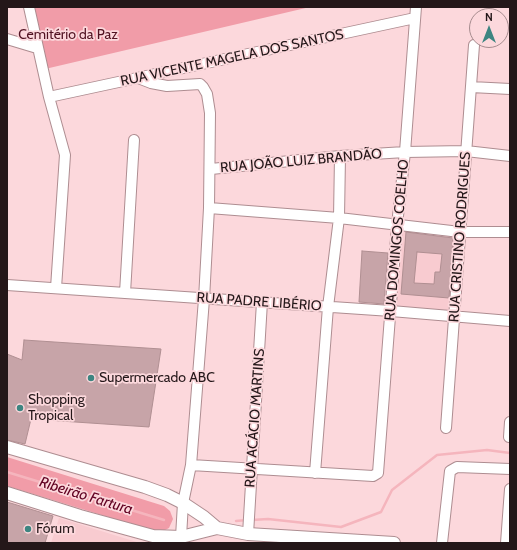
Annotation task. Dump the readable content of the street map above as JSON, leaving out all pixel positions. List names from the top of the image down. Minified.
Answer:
{"streets":{"street":["RUA VICENTE MAGELA DOS SANTOS","RUA JOÃO LUIZ BRANDÃO","RUA CRISTINO RODRIGUES","RUA DOMINGOS COELHO","RUA PADRE LIBÉRIO","RUA ACÁCIO MARTINS"]},"crossings":[["RUA VICENTE MAGELA DOS SANTOS","RUA DOMINGOS COELHO"],["RUA JOÃO LUIZ BRANDÃO","RUA CRISTINO RODRIGUES"],["RUA JOÃO LUIZ BRANDÃO","RUA DOMINGOS COELHO"],["RUA CRISTINO RODRIGUES","RUA PADRE LIBÉRIO"],["RUA DOMINGOS COELHO","RUA PADRE LIBÉRIO"],["RUA PADRE LIBÉRIO","RUA ACÁCIO MARTINS"]],"water":["Ribeirão Fartura"],"parks":["Cemitério da Paz"],"places":["Supermercado ABC","Shopping Tropical","Fórum"],"north":"top"}
